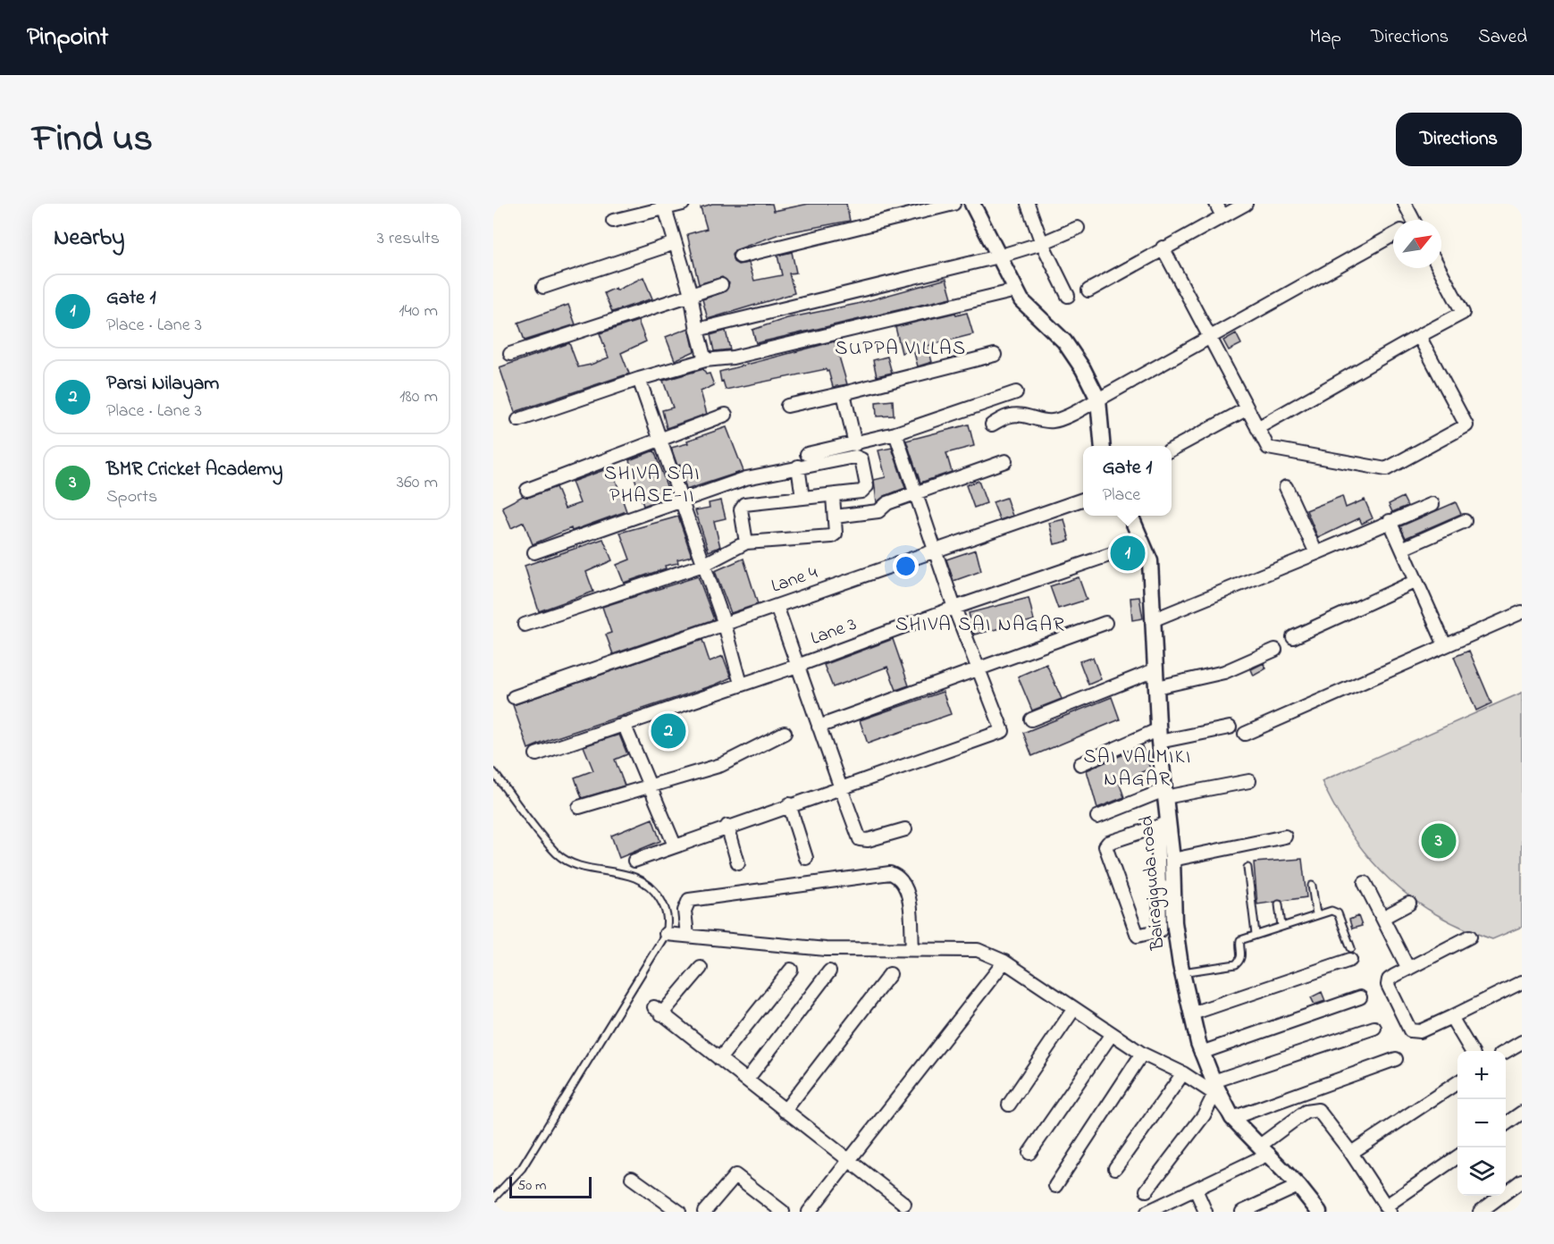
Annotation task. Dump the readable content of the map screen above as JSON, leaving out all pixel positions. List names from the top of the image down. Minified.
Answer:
{"streets":{"street":["Lane 4","Lane 3","Bairagiguda road"]},"crossings":[["Lane 3","Bairagiguda road"]],"districts":["SUPPA VILLAS","SHIVA SAI PHASE-II","SHIVA SAI NAGAR","SAI VALMIKI NAGAR"],"scale_bar":"50 m","north":"top right","page":{"header":"Pinpoint","nav":["Map","Directions","Saved"],"title":"Find us","buttons":"Directions","heading":["Nearby","3 results"],"list":[{"mark":"1","name":"Gate 1","note":"Place · Lane 3","value":"140 m"},{"mark":"2","name":"Parsi Nilayam","note":"Place · Lane 3","value":"180 m"},{"mark":"3","name":"BMR Cricket Academy","note":"Sports","value":"360 m"}],"popup":["Gate 1","Place"],"pins":["1","2","3"],"map_buttons":["+","−"],"scale":"50 m"}}
